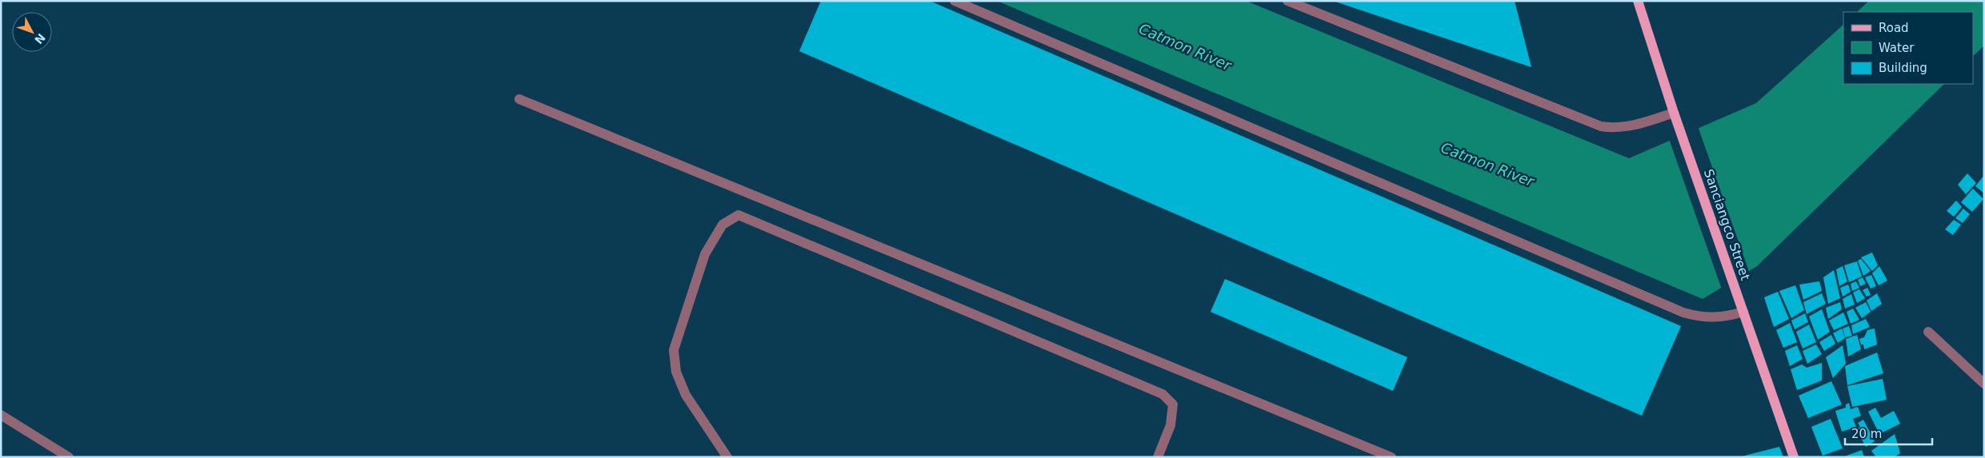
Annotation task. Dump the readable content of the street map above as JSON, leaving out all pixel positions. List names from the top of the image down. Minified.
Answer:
{"streets":{"main road":["Sanciangco Street"]},"water":["Catmon River"],"legend":["Road","Water","Building"],"scale_bar":"20 m","north":"bottom right"}
